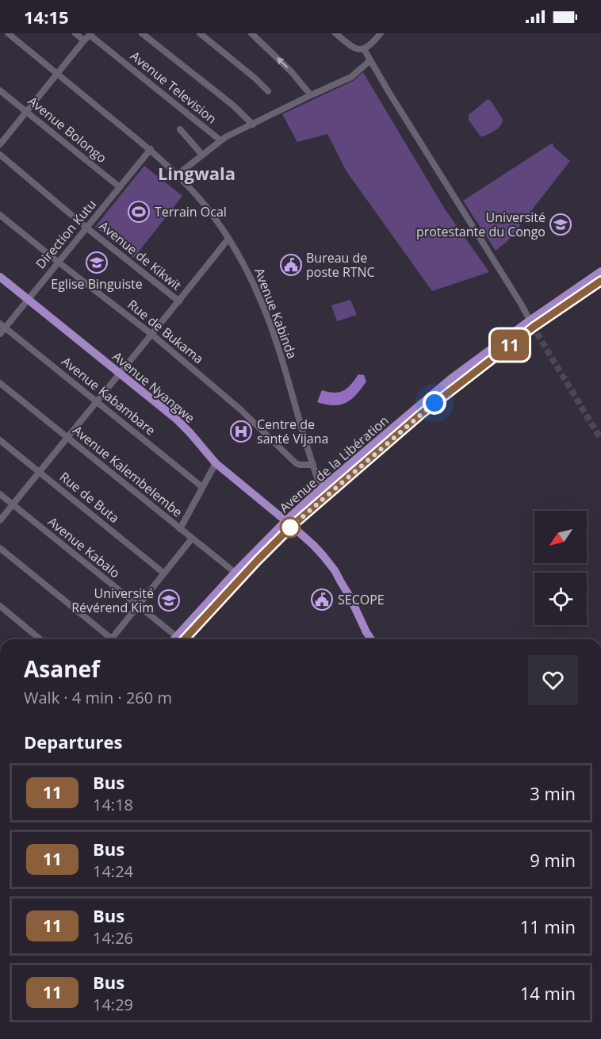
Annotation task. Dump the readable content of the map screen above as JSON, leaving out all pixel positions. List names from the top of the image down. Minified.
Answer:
{"streets":{"main road":["Avenue Nyangwe","Avenue de la Libération"],"street":["Avenue Television","Avenue Bolongo","Direction Kutu","Avenue de Kikwit","Avenue Kabinda","Rue de Bukama","Avenue Kabambare","Avenue Kalembelembe","Rue de Buta","Avenue Kabalo"]},"crossings":[["Avenue Bolongo","Direction Kutu"],["Direction Kutu","Avenue de Kikwit"],["Direction Kutu","Avenue Kabinda"],["Direction Kutu","Rue de Bukama"],["Direction Kutu","Avenue Nyangwe"],["Direction Kutu","Avenue Kabambare"],["Avenue Kabinda","Rue de Bukama"],["Avenue Kabinda","Avenue de la Libération"],["Avenue Nyangwe","Avenue de la Libération"],["Avenue de la Libération","Avenue Kalembelembe"]],"districts":["Lingwala"],"places":{"sports":["Terrain Ocal"],"school or university":["Université protestante du Congo","Eglise Binguiste","Université Révérend Kim"],"public building":["Bureau de poste RTNC","SECOPE"],"hospital":["Centre de santé Vijana"]},"lines":["bus line 11"],"north":"bottom left","page":{"status":"14:15","on_map":"11","heading":[["Asanef","Walk · 4 min · 260 m"],"Departures"],"list":[{"mark":"11","name":"Bus","note":"14:18","value":"3 min"},{"mark":"11","name":"Bus","note":"14:24","value":"9 min"},{"mark":"11","name":"Bus","note":"14:26","value":"11 min"},{"mark":"11","name":"Bus","note":"14:29","value":"14 min"}]}}
